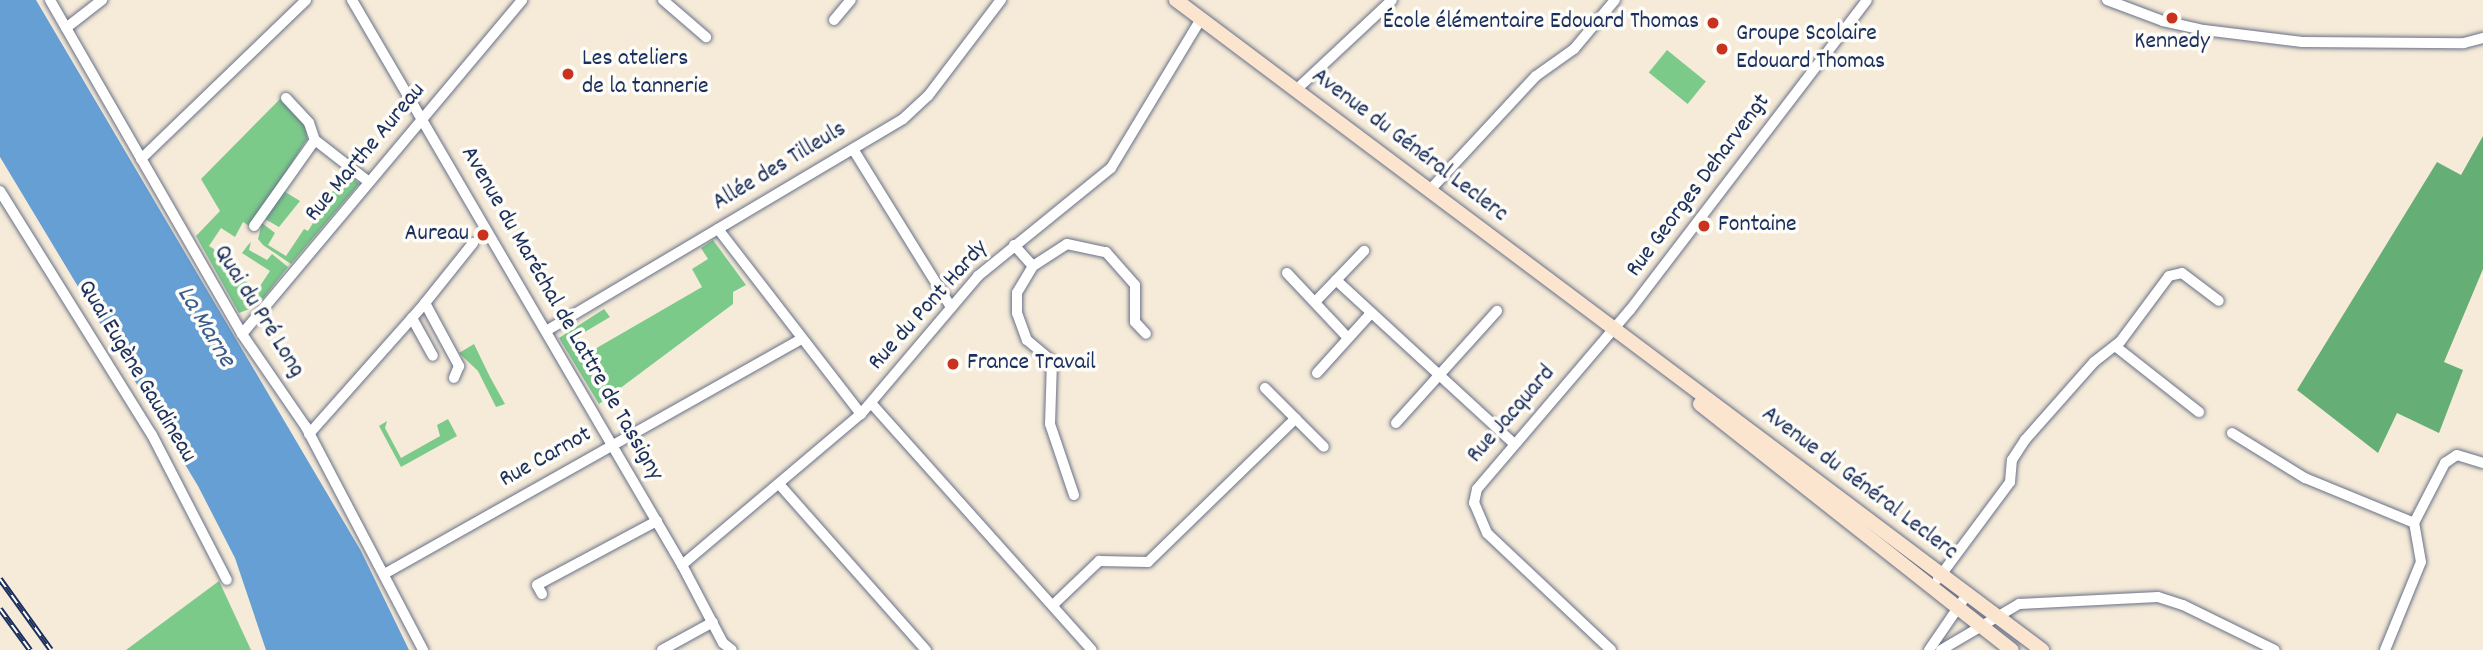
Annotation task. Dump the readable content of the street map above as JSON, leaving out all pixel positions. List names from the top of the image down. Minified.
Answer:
{"streets":{"main road":["Avenue du Général Leclerc"],"street":["Rue Marthe Aureau","Allée des Tilleuls","Rue Georges Deharvengt","Rue du Pont Hardy","Quai du Pré Long","Avenue du Maréchal de Lattre de Tassigny","Quai Eugène Gaudineau","Rue Jacquard","Rue Carnot"]},"crossings":[["Avenue du Général Leclerc","Rue Georges Deharvengt"],["Avenue du Général Leclerc","Rue du Pont Hardy"],["Avenue du Général Leclerc","Rue Jacquard"],["Rue Marthe Aureau","Quai du Pré Long"],["Rue Marthe Aureau","Avenue du Maréchal de Lattre de Tassigny"],["Allée des Tilleuls","Avenue du Maréchal de Lattre de Tassigny"],["Rue Georges Deharvengt","Rue Jacquard"],["Rue du Pont Hardy","Avenue du Maréchal de Lattre de Tassigny"],["Quai du Pré Long","Rue Carnot"],["Avenue du Maréchal de Lattre de Tassigny","Rue Carnot"]],"water":["La Marne"],"places":["Kennedy","École élémentaire Edouard Thomas","Groupe Scolaire Edouard Thomas","Les ateliers de la tannerie","Fontaine","Aureau","France Travail"]}
